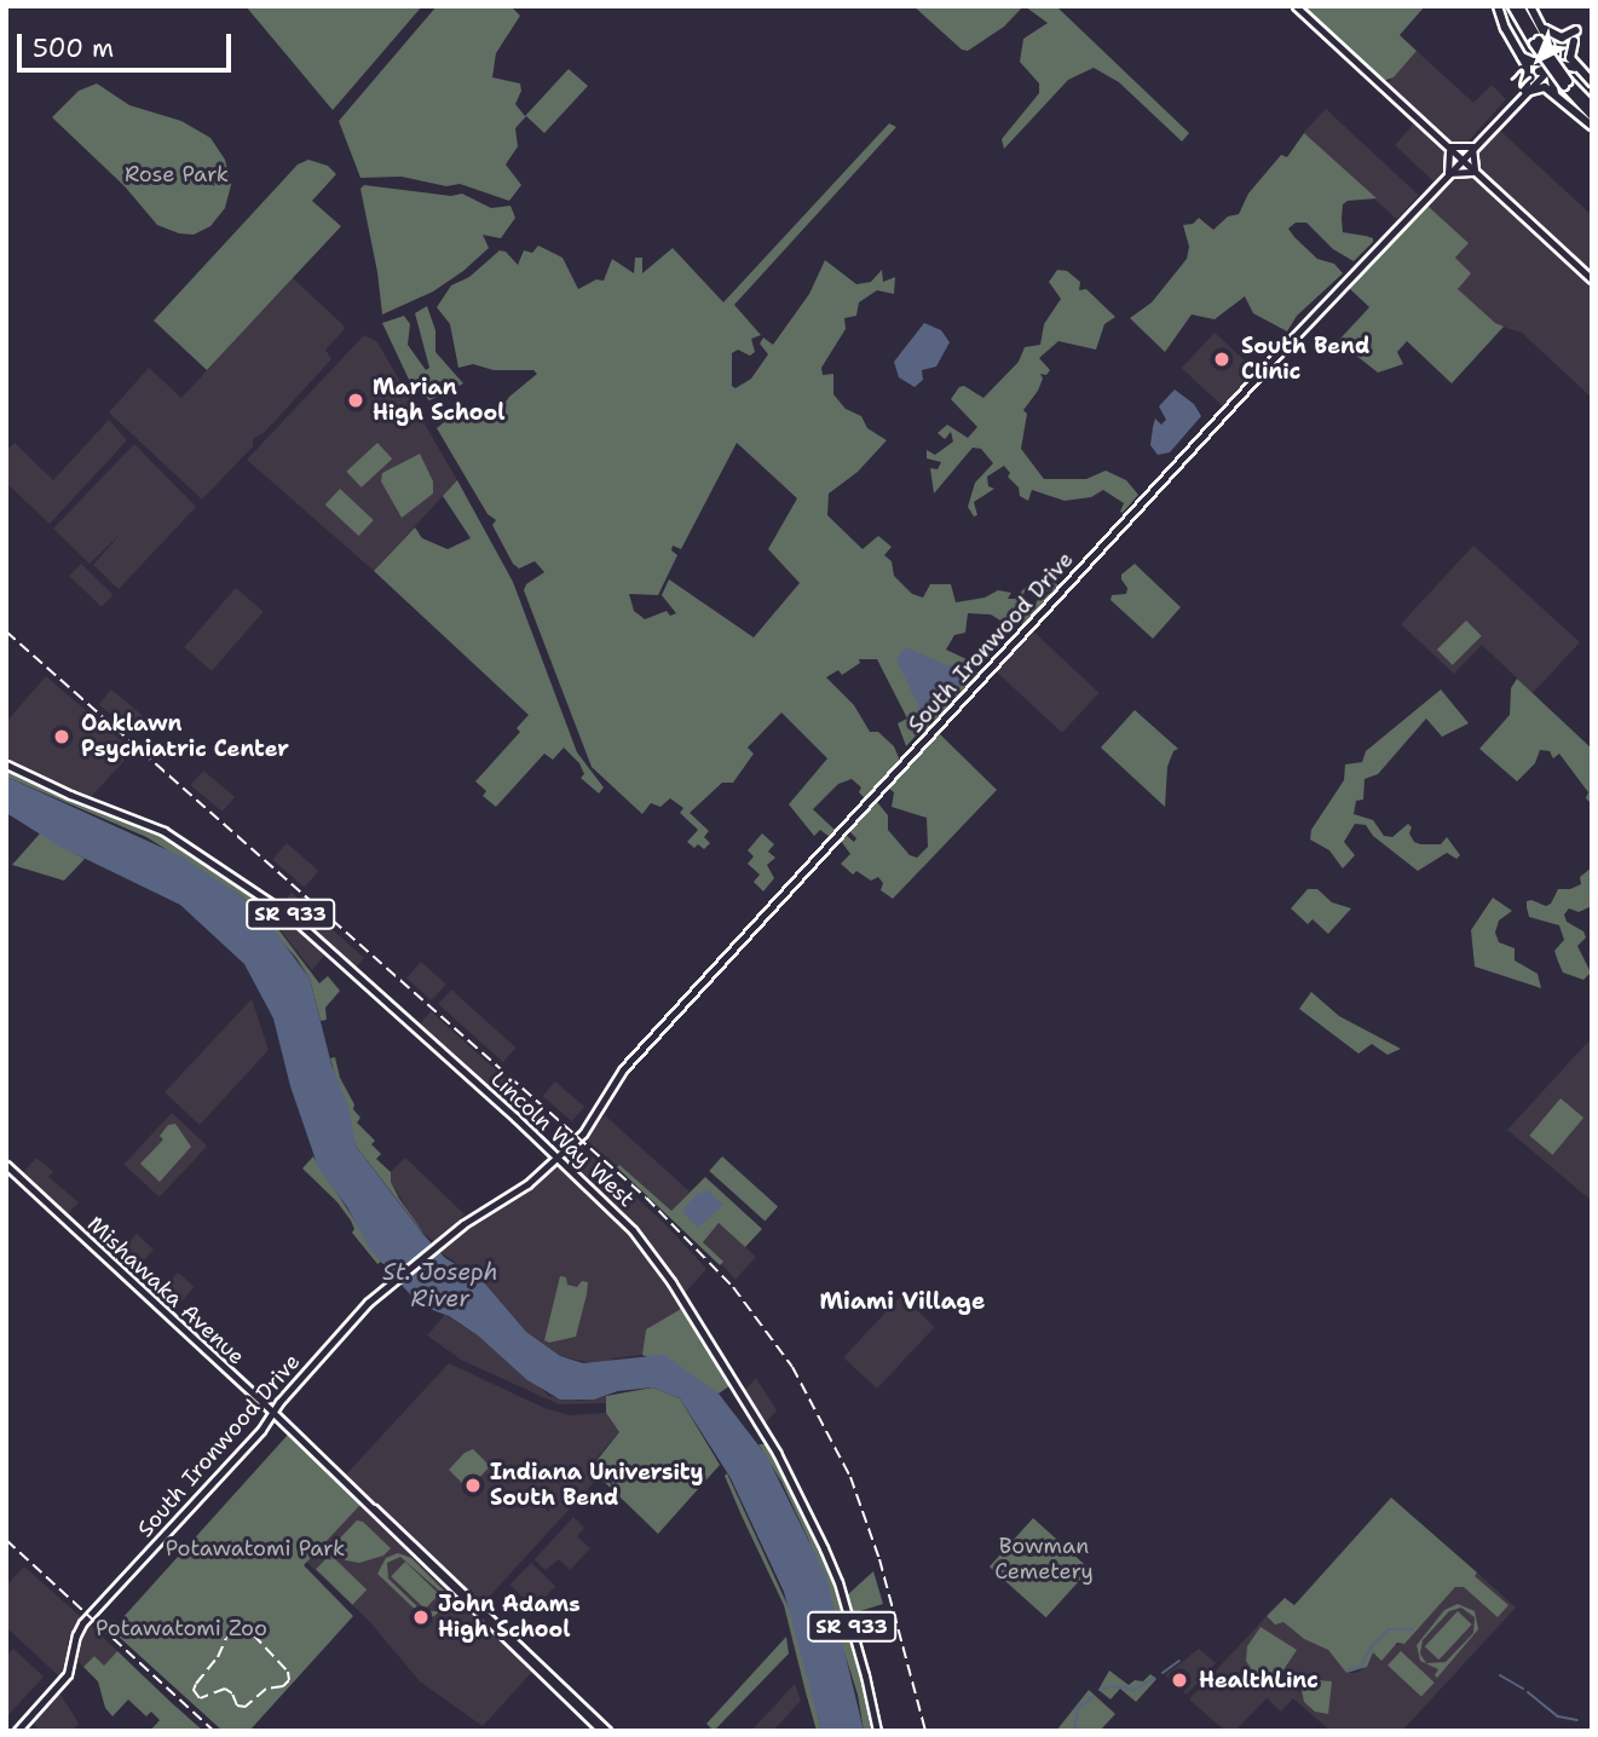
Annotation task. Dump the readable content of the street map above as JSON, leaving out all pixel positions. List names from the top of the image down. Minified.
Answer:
{"streets":{"main road":["South Ironwood Drive","SR 933","Lincoln Way West","Mishawaka Avenue"]},"crossings":[["South Ironwood Drive","Lincoln Way West"],["South Ironwood Drive","Mishawaka Avenue"]],"districts":["Miami Village"],"water":["St. Joseph River"],"parks":["Rose Park","Bowman Cemetery","Potawatomi Park","Potawatomi Zoo"],"places":["South Bend Clinic","Marian High School","Oaklawn Psychiatric Center","Indiana University South Bend","John Adams High School","HealthLinc"],"scale_bar":"500 m","north":"bottom left"}
